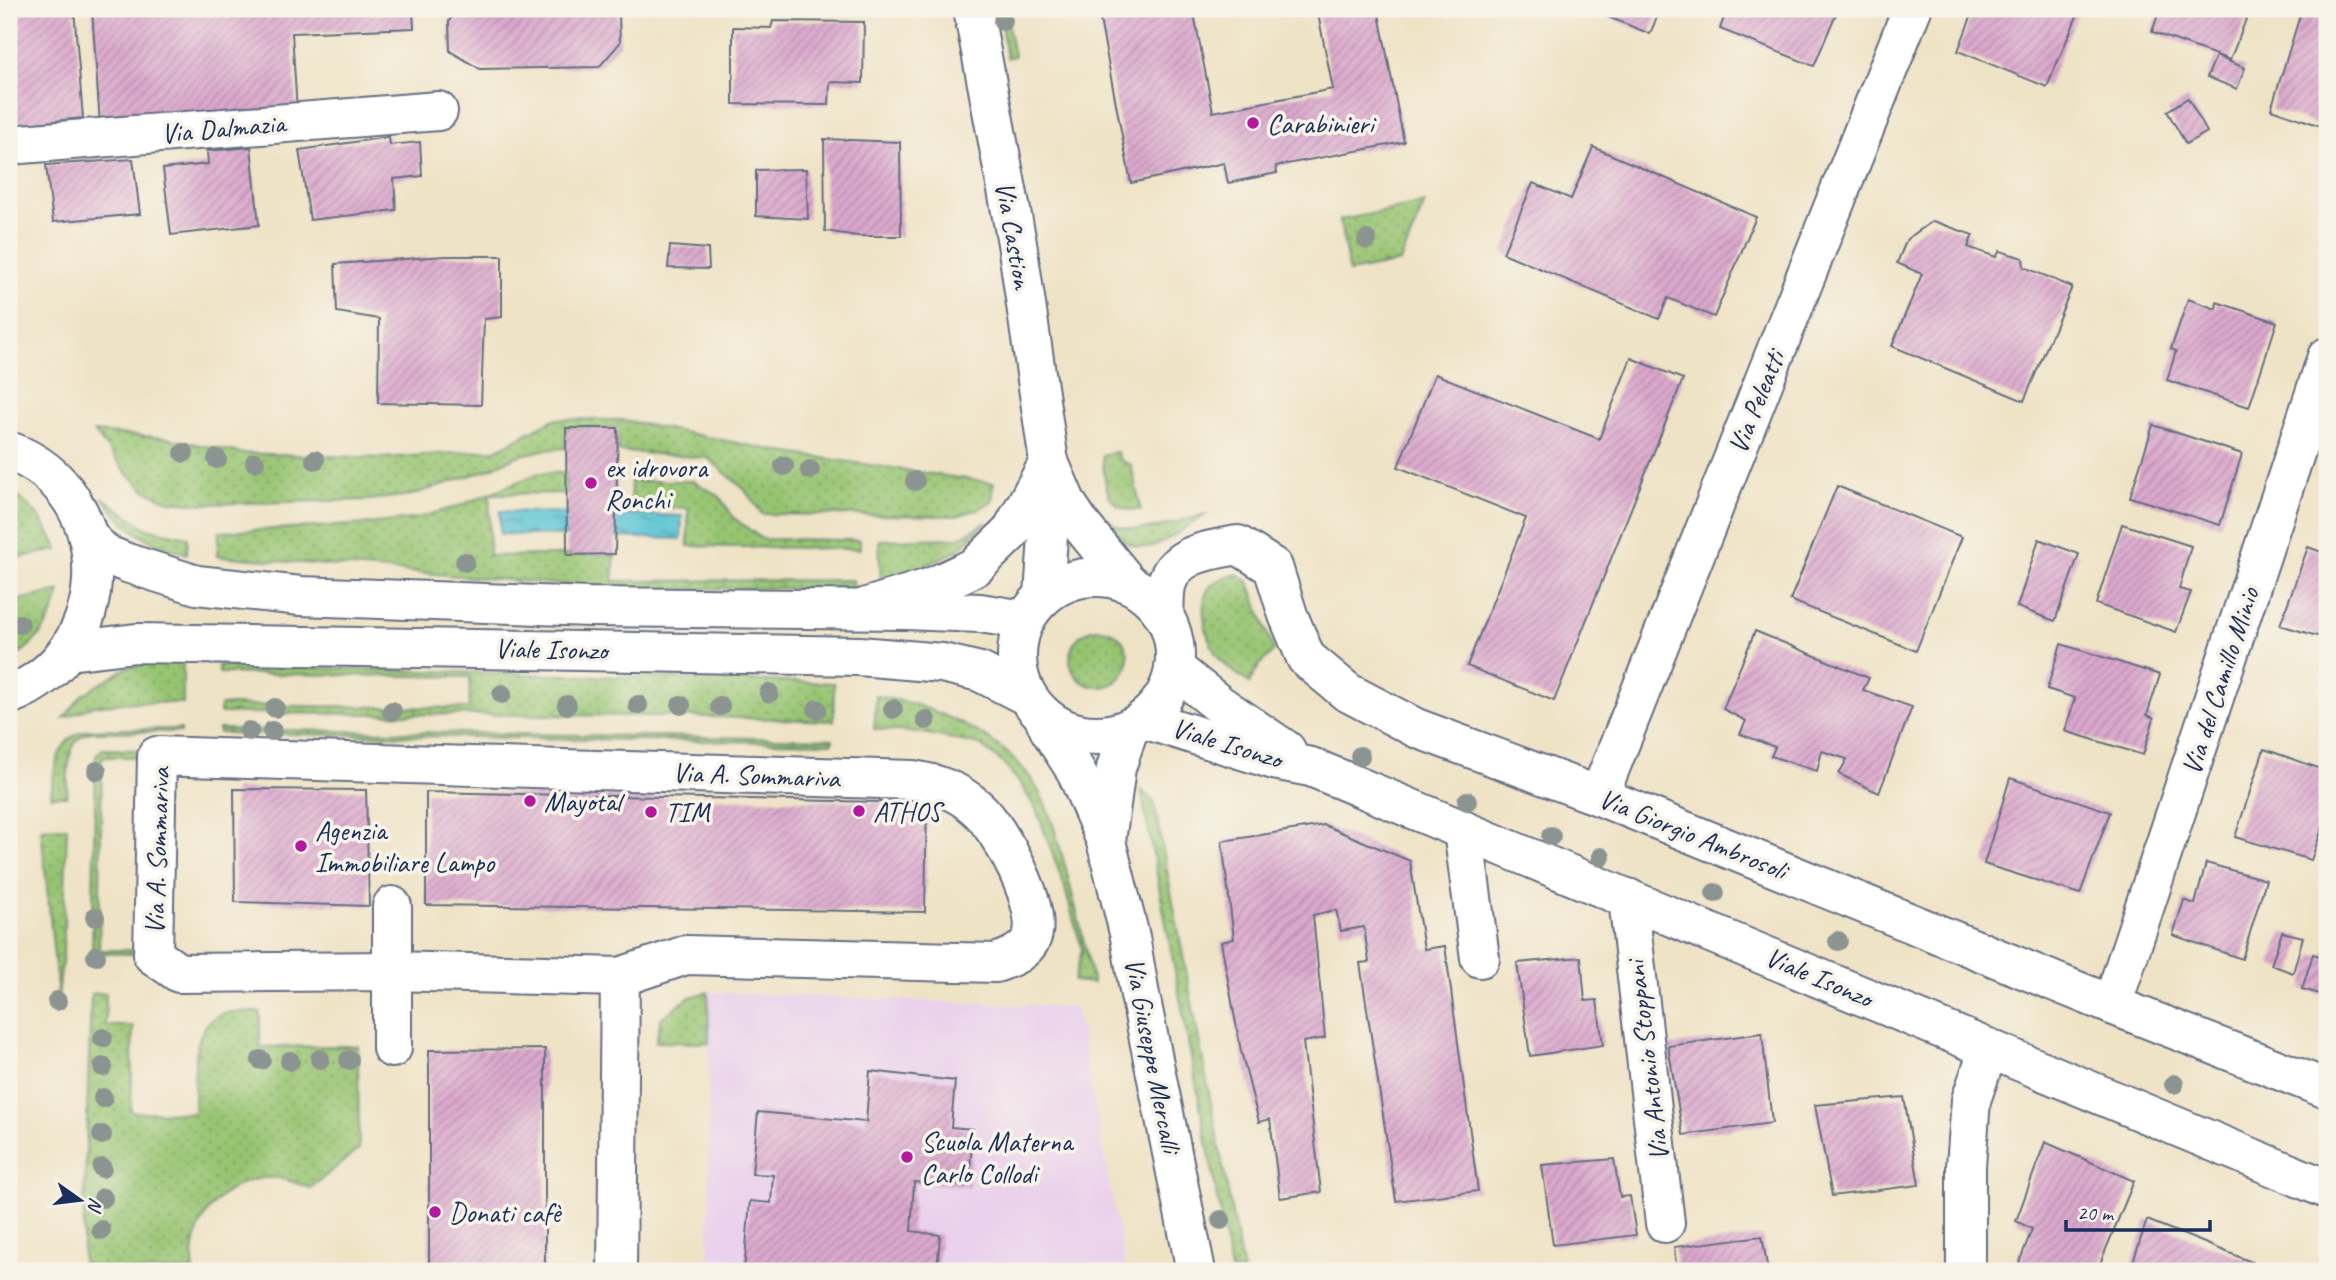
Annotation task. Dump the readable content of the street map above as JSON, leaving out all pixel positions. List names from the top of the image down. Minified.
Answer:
{"streets":{"street":["Via Dalmazia","Via Castion","Via Peleatti","Viale Isonzo","Via del Camillo Minio","Via A. Sommariva","Via Giorgio Ambrosoli","Via Giuseppe Mercalli","Via Antonio Stoppani"]},"crossings":[["Via Castion","Viale Isonzo"],["Via Castion","Via Giorgio Ambrosoli"],["Via Castion","Via Giuseppe Mercalli"],["Via Peleatti","Via Giorgio Ambrosoli"],["Viale Isonzo","Via Giorgio Ambrosoli"],["Viale Isonzo","Via Giuseppe Mercalli"],["Viale Isonzo","Via Antonio Stoppani"],["Via del Camillo Minio","Via Giorgio Ambrosoli"],["Via Giorgio Ambrosoli","Via Giuseppe Mercalli"]],"places":["Carabinieri","ex idrovora Ronchi","Mayotal","ATHOS","TIM","Agenzia Immobiliare Lampo","Scuola Materna Carlo Collodi","Donati cafè"],"scale_bar":"20 m","north":"right"}
